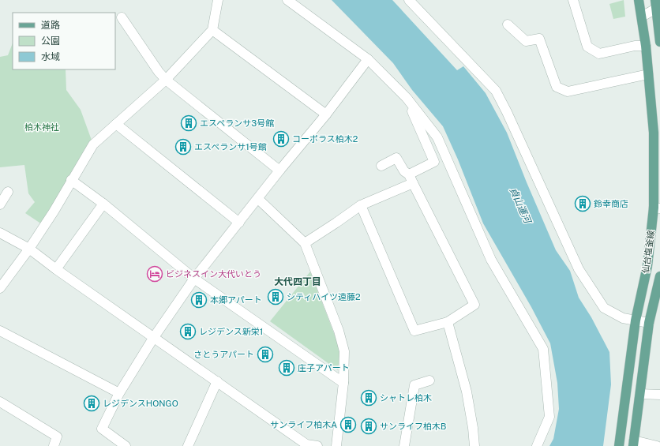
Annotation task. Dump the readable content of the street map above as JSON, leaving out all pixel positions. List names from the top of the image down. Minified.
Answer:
{"streets":{"main road":["仙台塩釜線"]},"districts":["大代四丁目"],"water":["貞山運河"],"parks":["柏木神社"],"places":{"building":["エスペランサ3号館","コーポラス柏木2","エスペランサ1号館","鈴幸商店","シティハイツ遠藤2","本郷アパート","レジデンス新栄1","さとうアパート","庄子アパート","シャトレ柏木","レジデンスHONGO","サンライフ柏木A","サンライフ柏木B"],"hotel":["ビジネスイン大代いとう"]},"legend":["道路","公園","水域"]}
